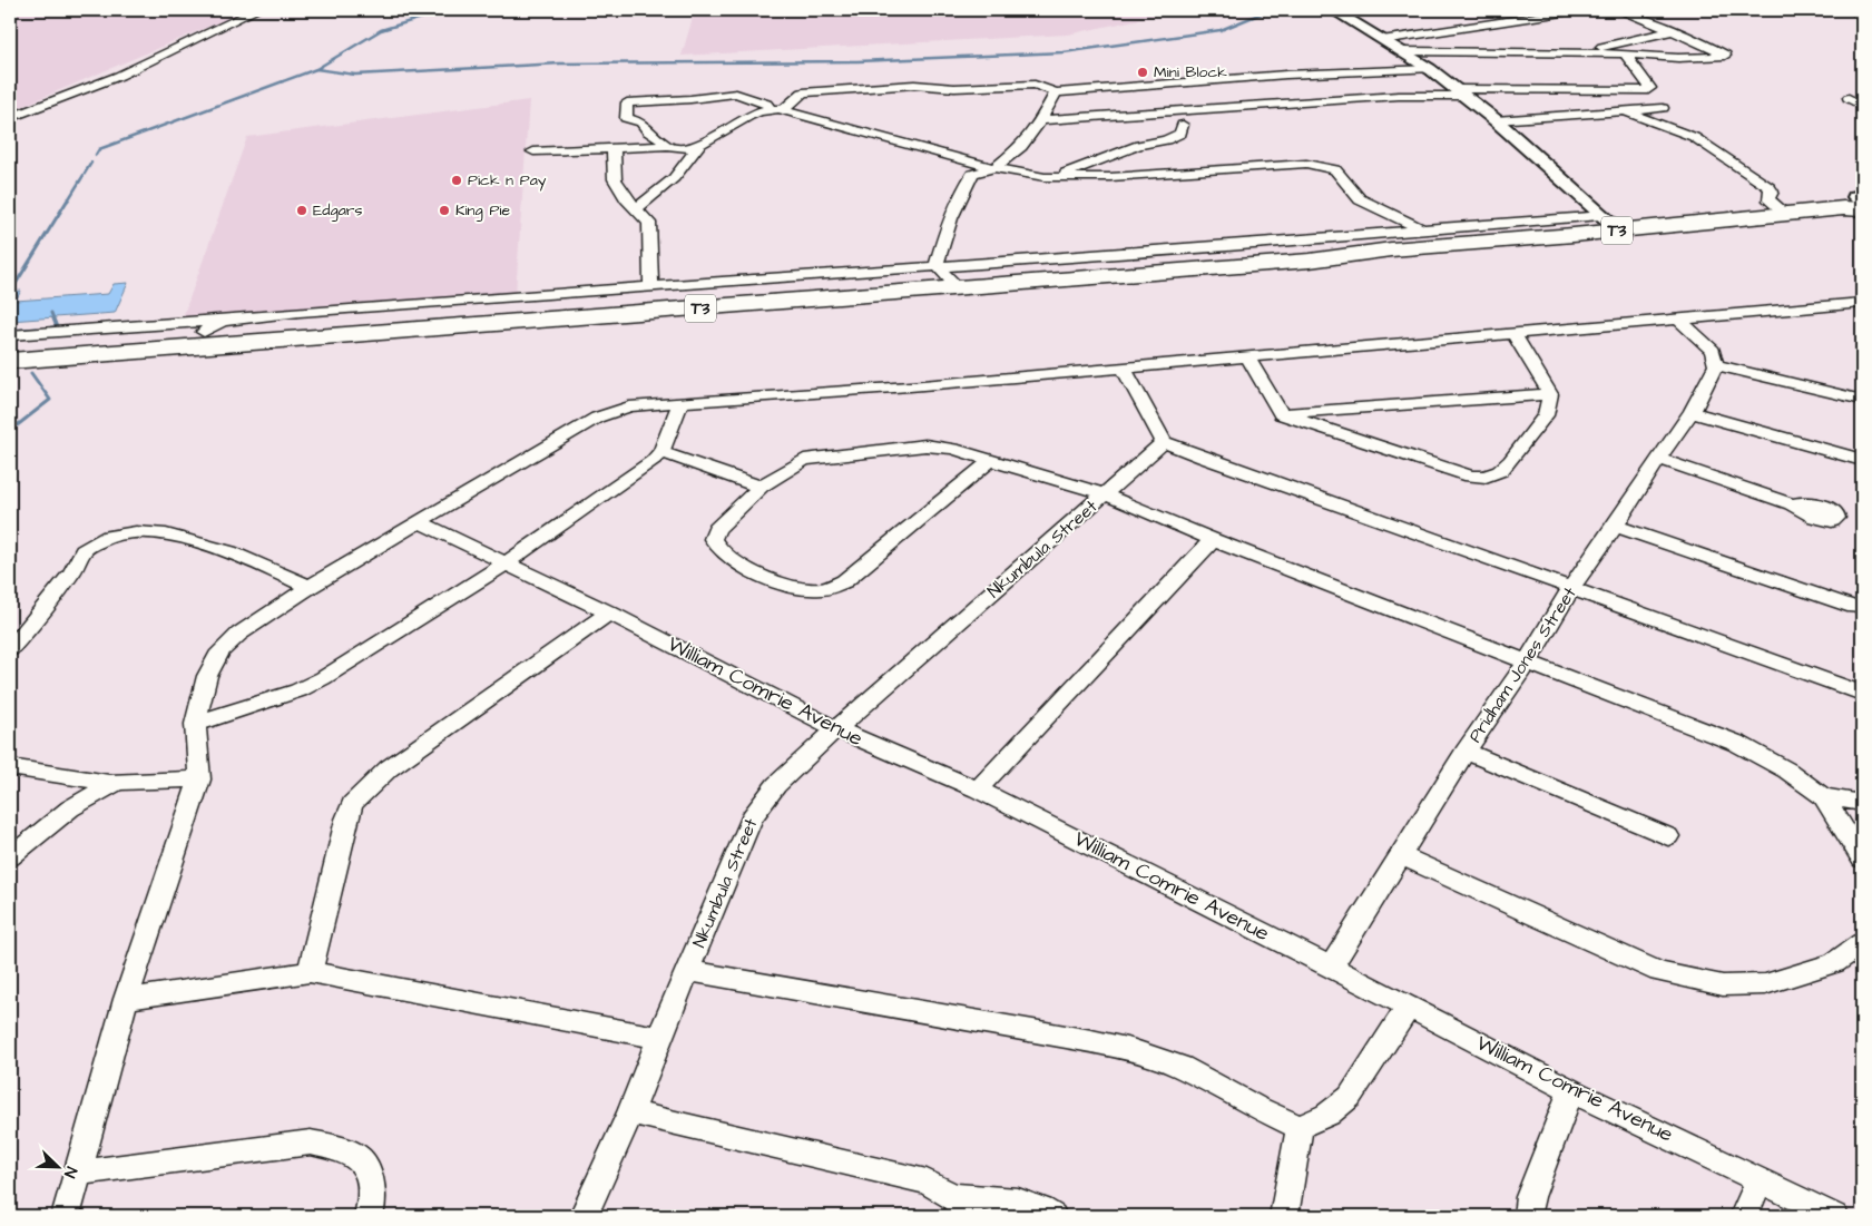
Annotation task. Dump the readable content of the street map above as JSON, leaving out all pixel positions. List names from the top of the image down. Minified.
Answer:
{"streets":{"highway":["T3"],"street":["Nkumbula Street","Pridham Jones Street","William Comrie Avenue"]},"crossings":[["Nkumbula Street","William Comrie Avenue"],["Pridham Jones Street","William Comrie Avenue"]],"places":["Mini Block","Pick n Pay","Edgars","King Pie"],"north":"bottom right"}
